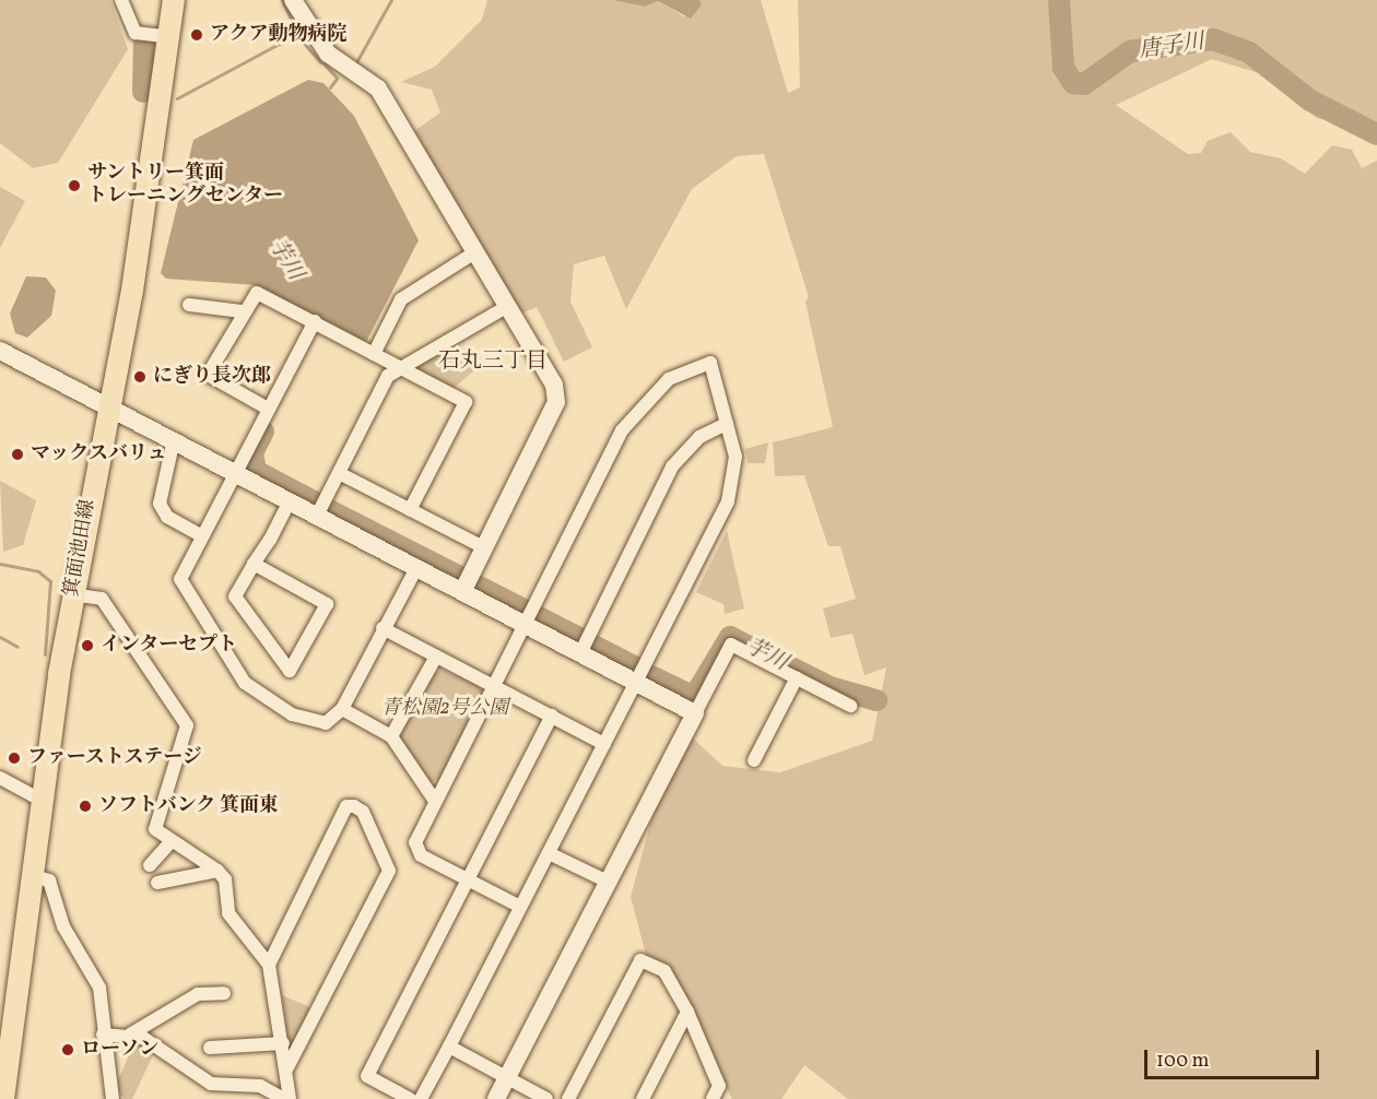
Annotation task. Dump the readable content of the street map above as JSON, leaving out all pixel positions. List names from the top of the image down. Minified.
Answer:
{"streets":{"main road":["箕面池田線"]},"districts":["石丸三丁目"],"water":["唐子川","芋川"],"parks":["青松園2号公園"],"places":["アクア動物病院","サントリー箕面 トレーニングセンター","にぎり長次郎","マックスバリュ","インターセプト","ファーストステージ","ソフトバンク 箕面東","ローソン"],"scale_bar":"100 m"}
